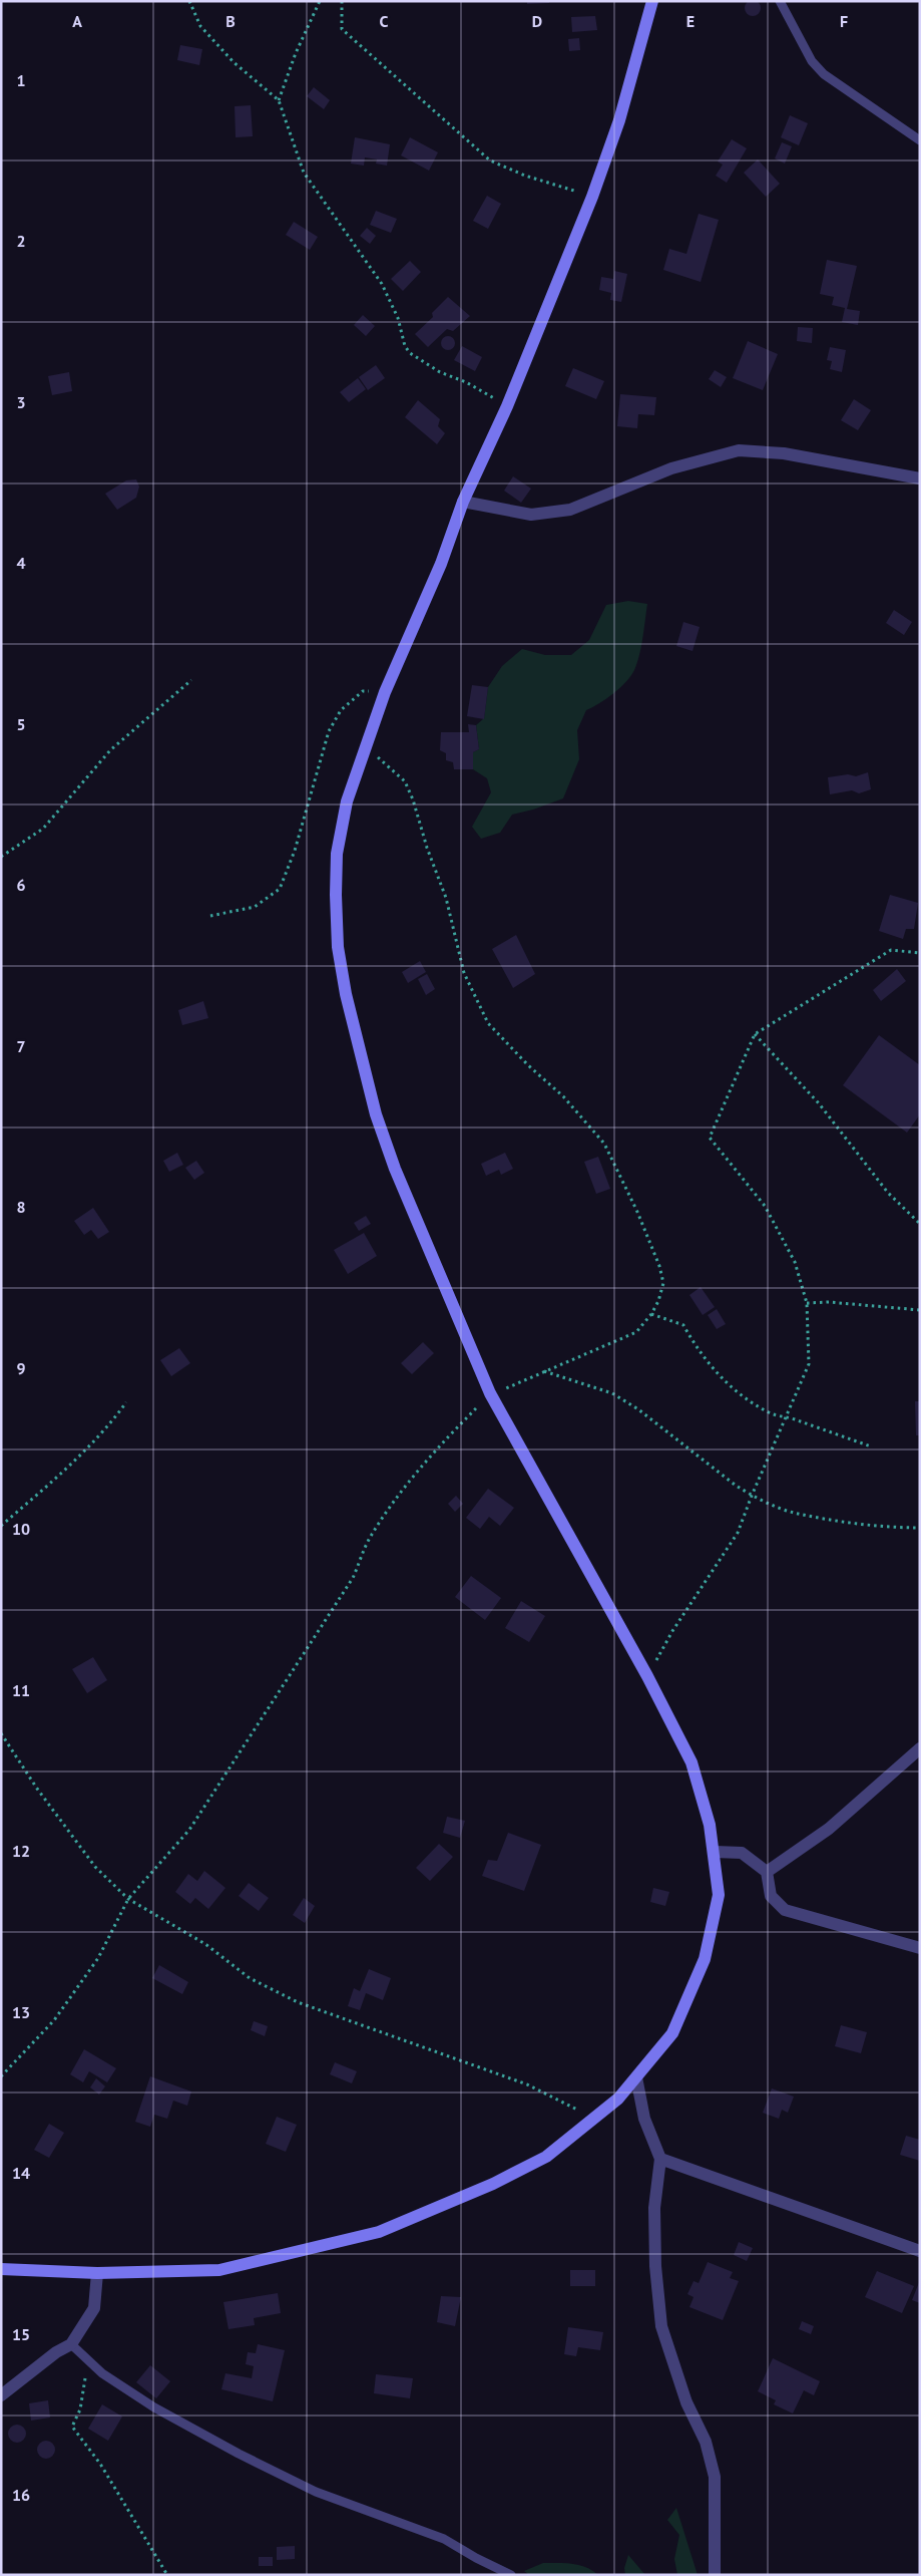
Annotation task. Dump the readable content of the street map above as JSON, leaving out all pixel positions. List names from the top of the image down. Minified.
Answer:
{"grid":{"columns":["A","B","C","D","E","F"],"rows":["1","2","3","4","5","6","7","8","9","10","11","12","13","14","15","16"]}}
